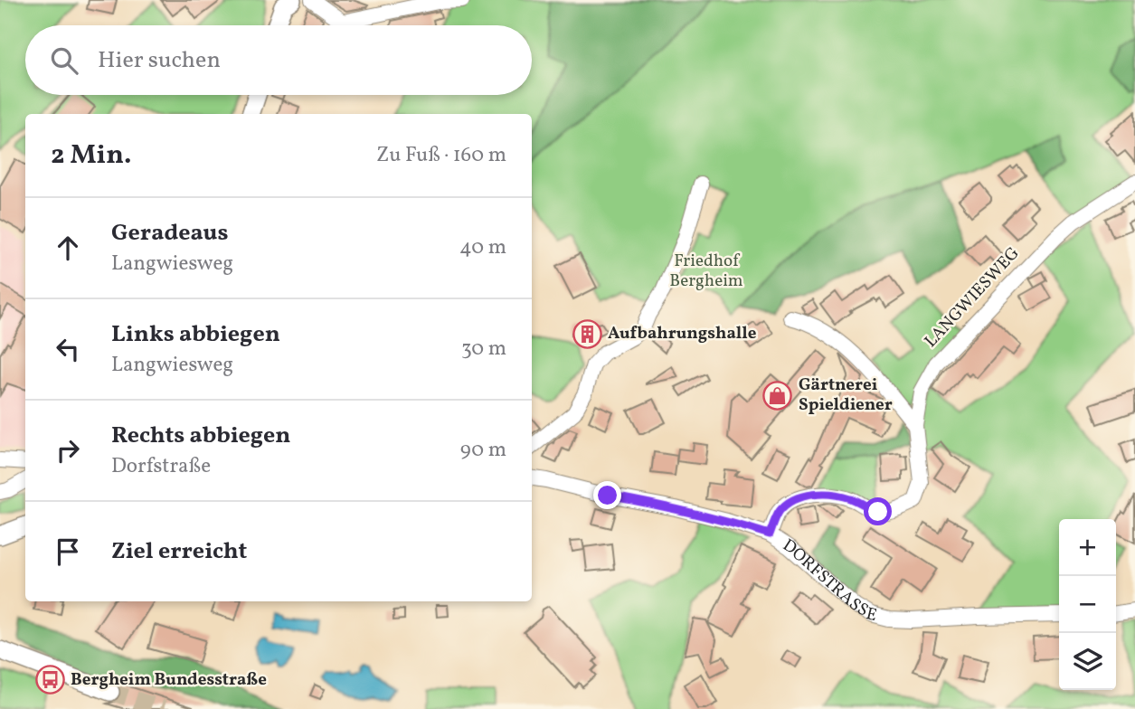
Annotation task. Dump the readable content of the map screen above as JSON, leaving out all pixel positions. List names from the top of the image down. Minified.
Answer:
{"streets":{"street":["LANGWIESWEG","DORFSTRASSE"]},"crossings":[["LANGWIESWEG","DORFSTRASSE"]],"parks":["Friedhof Bergheim"],"places":{"building":["Aufbahrungshalle"],"shop":["Gärtnerei Spieldiener"],"bus stop":["Bergheim Bundesstraße"]},"page":{"search":"Hier suchen","heading":["2 Min.","Zu Fuß · 160 m"],"list":[["Geradeaus","Langwiesweg","40 m"],["Links abbiegen","Langwiesweg","30 m"],["Rechts abbiegen","Dorfstraße","90 m"],"Ziel erreicht"],"map_buttons":["+","−"]}}
